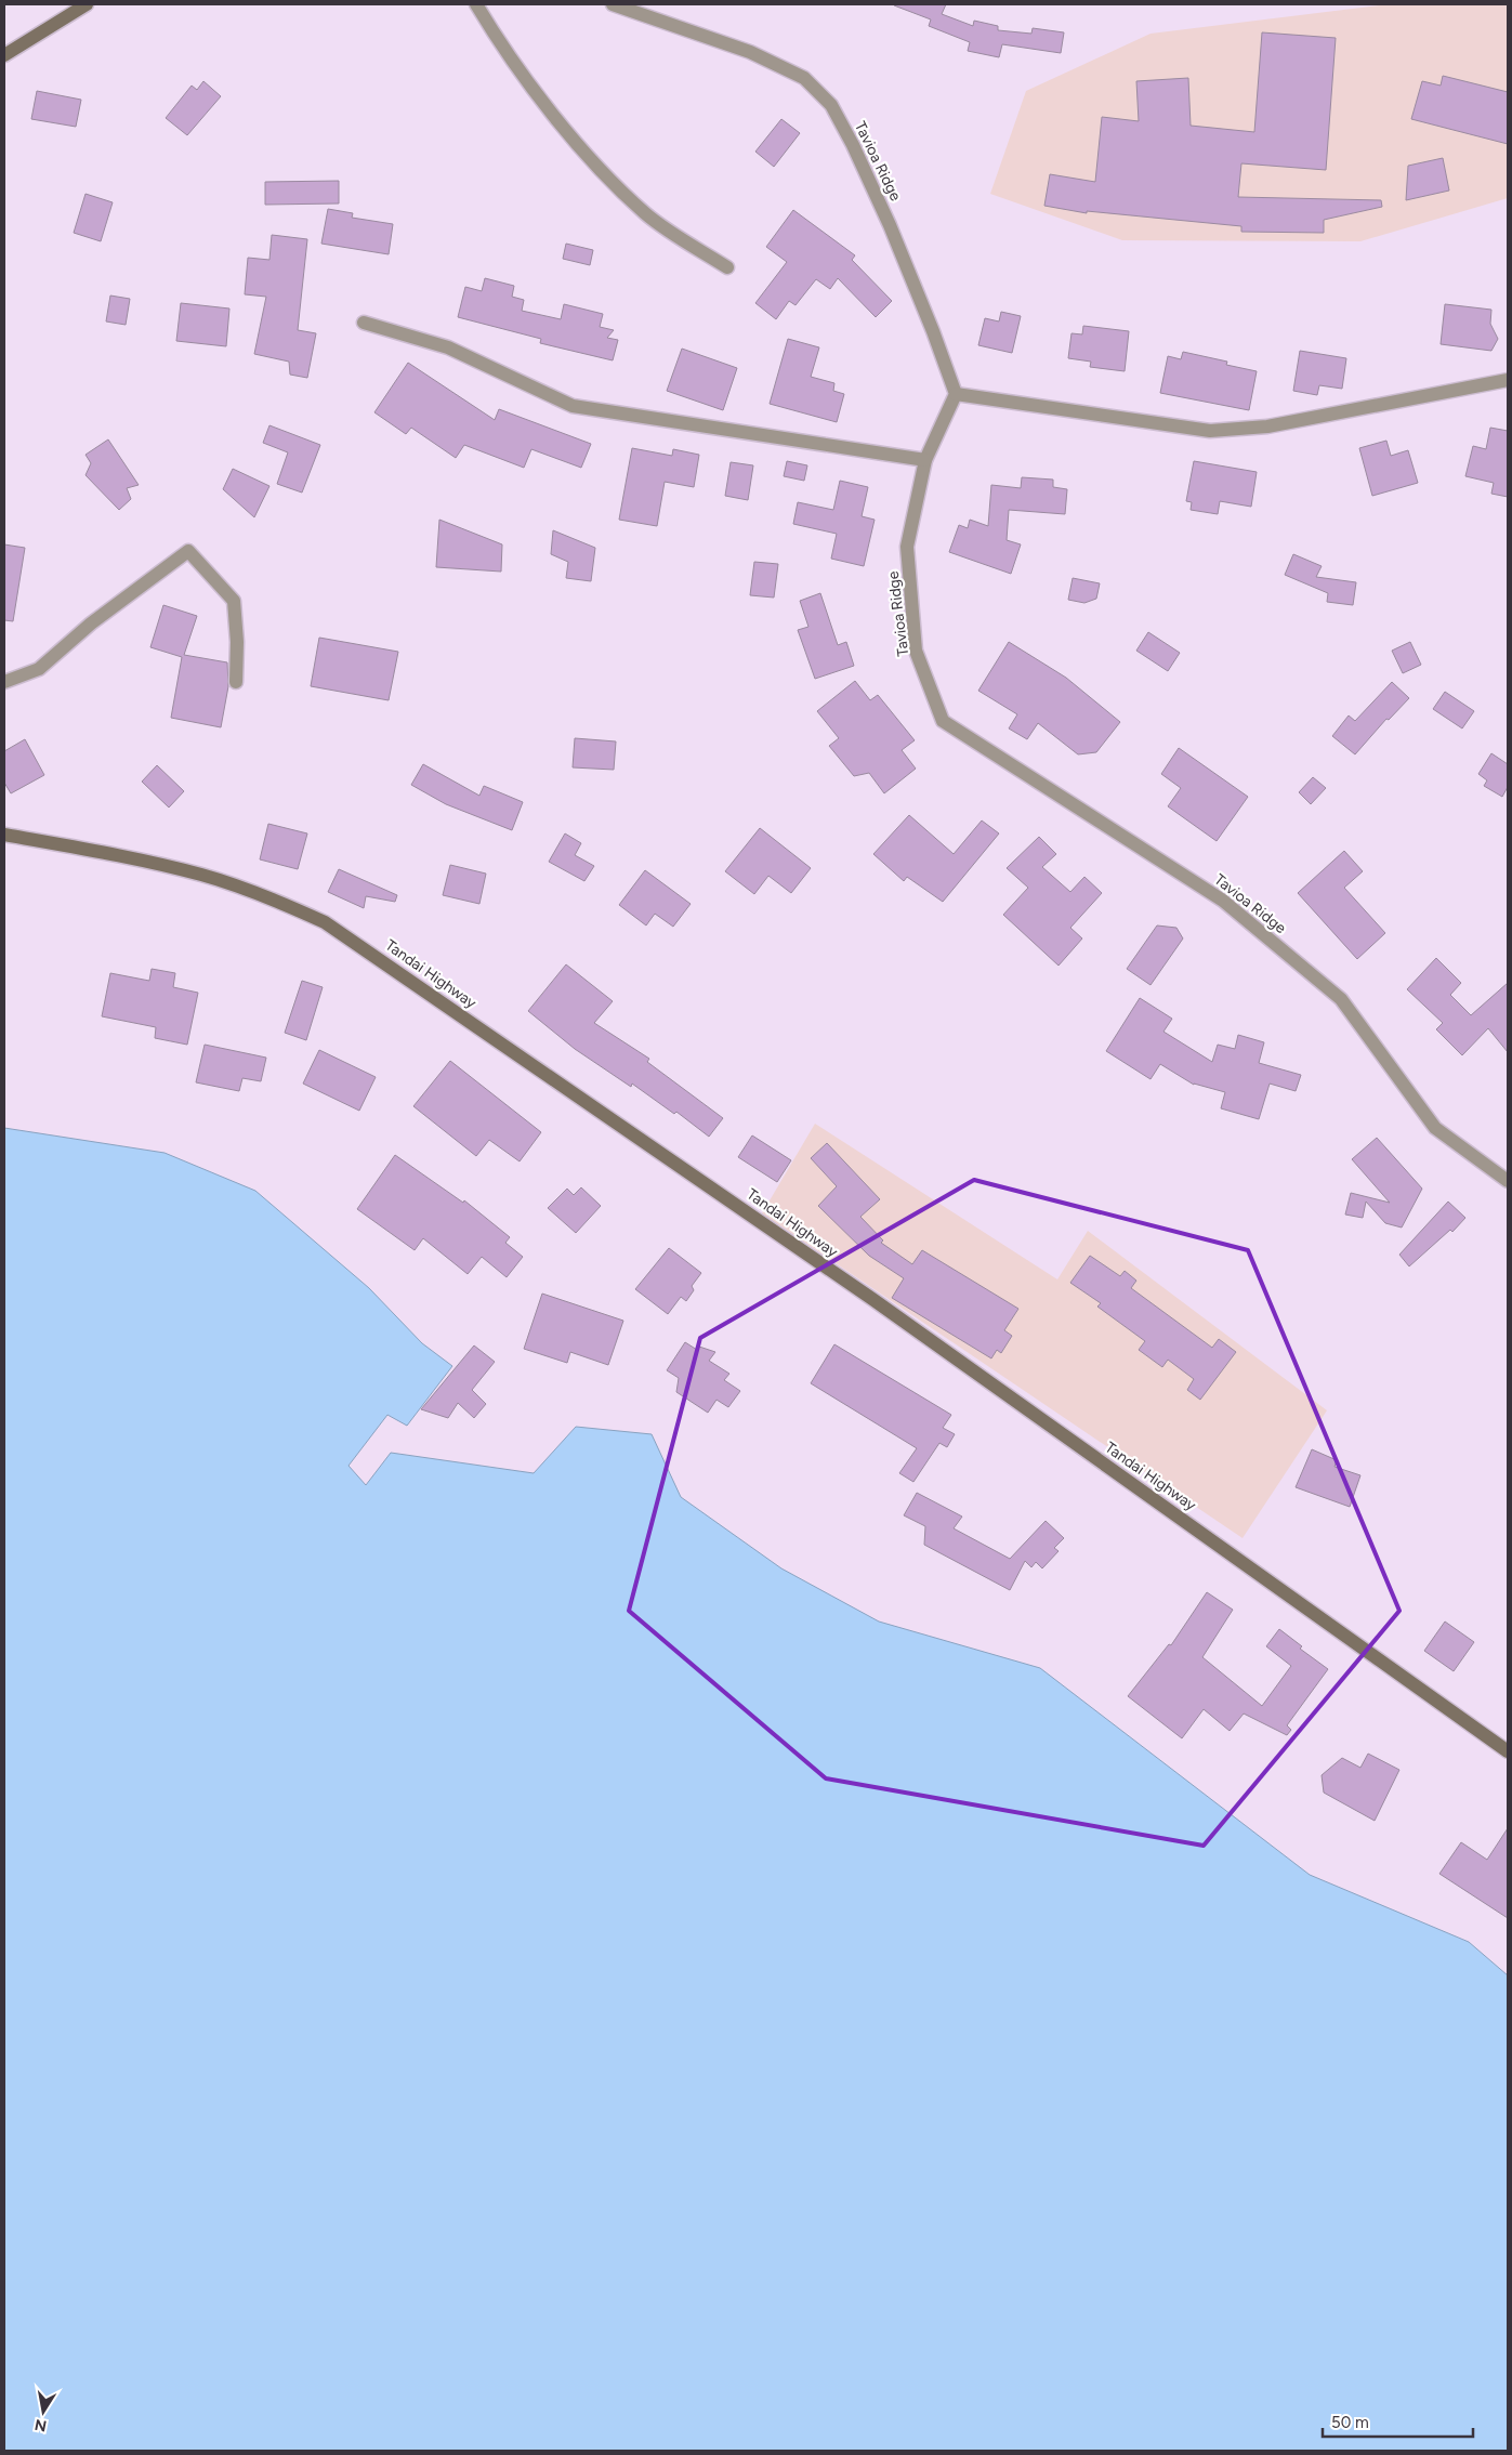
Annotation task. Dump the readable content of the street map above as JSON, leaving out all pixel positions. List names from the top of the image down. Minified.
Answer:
{"streets":{"main road":["Tandai Highway"],"street":["Tavioa Ridge"]},"scale_bar":"50 m","north":"bottom"}
